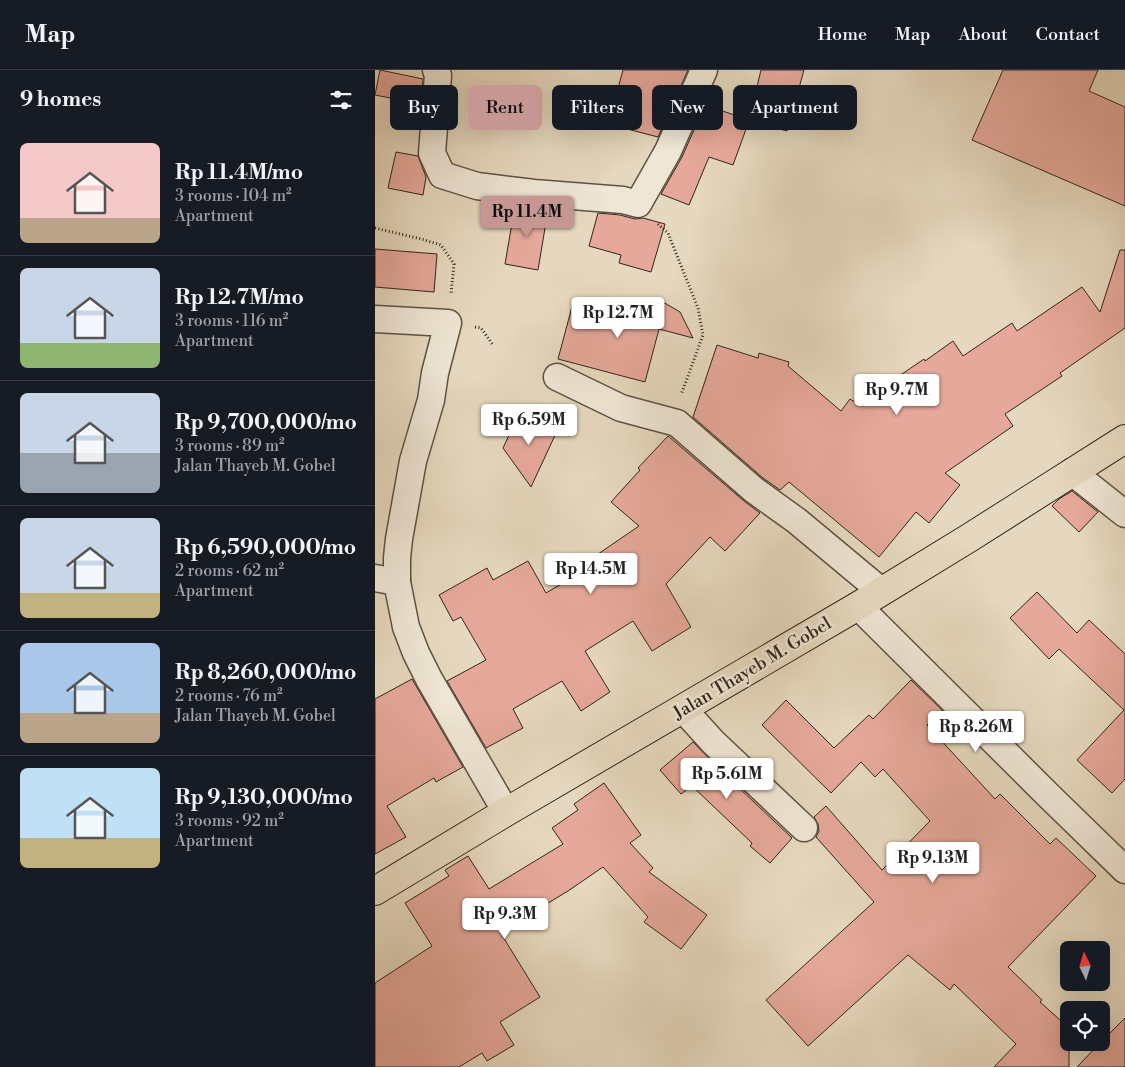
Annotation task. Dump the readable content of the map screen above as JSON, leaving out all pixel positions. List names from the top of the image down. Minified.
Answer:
{"streets":{"main road":["Jalan Thayeb M. Gobel"]},"north":"top","page":{"header":"Map","nav":["Home","Map","About","Contact"],"heading":"9 homes","chip":["Buy","Rent","Filters","New","Apartment"],"list":[{"name":"Rp 11.4M/mo","note":"3 rooms · 104 m² · Apartment"},{"name":"Rp 12.7M/mo","note":"3 rooms · 116 m² · Apartment"},{"name":"Rp 9,700,000/mo","note":"3 rooms · 89 m² · Jalan Thayeb M. Gobel"},{"name":"Rp 6,590,000/mo","note":"2 rooms · 62 m² · Apartment"},{"name":"Rp 8,260,000/mo","note":"2 rooms · 76 m² · Jalan Thayeb M. Gobel"},{"name":"Rp 9,130,000/mo","note":"3 rooms · 92 m² · Apartment"}],"price":["Rp 11.4M","Rp 12.7M","Rp 9.7M","Rp 6.59M","Rp 14.5M","Rp 8.26M","Rp 5.61M","Rp 9.13M","Rp 9.3M"]}}
